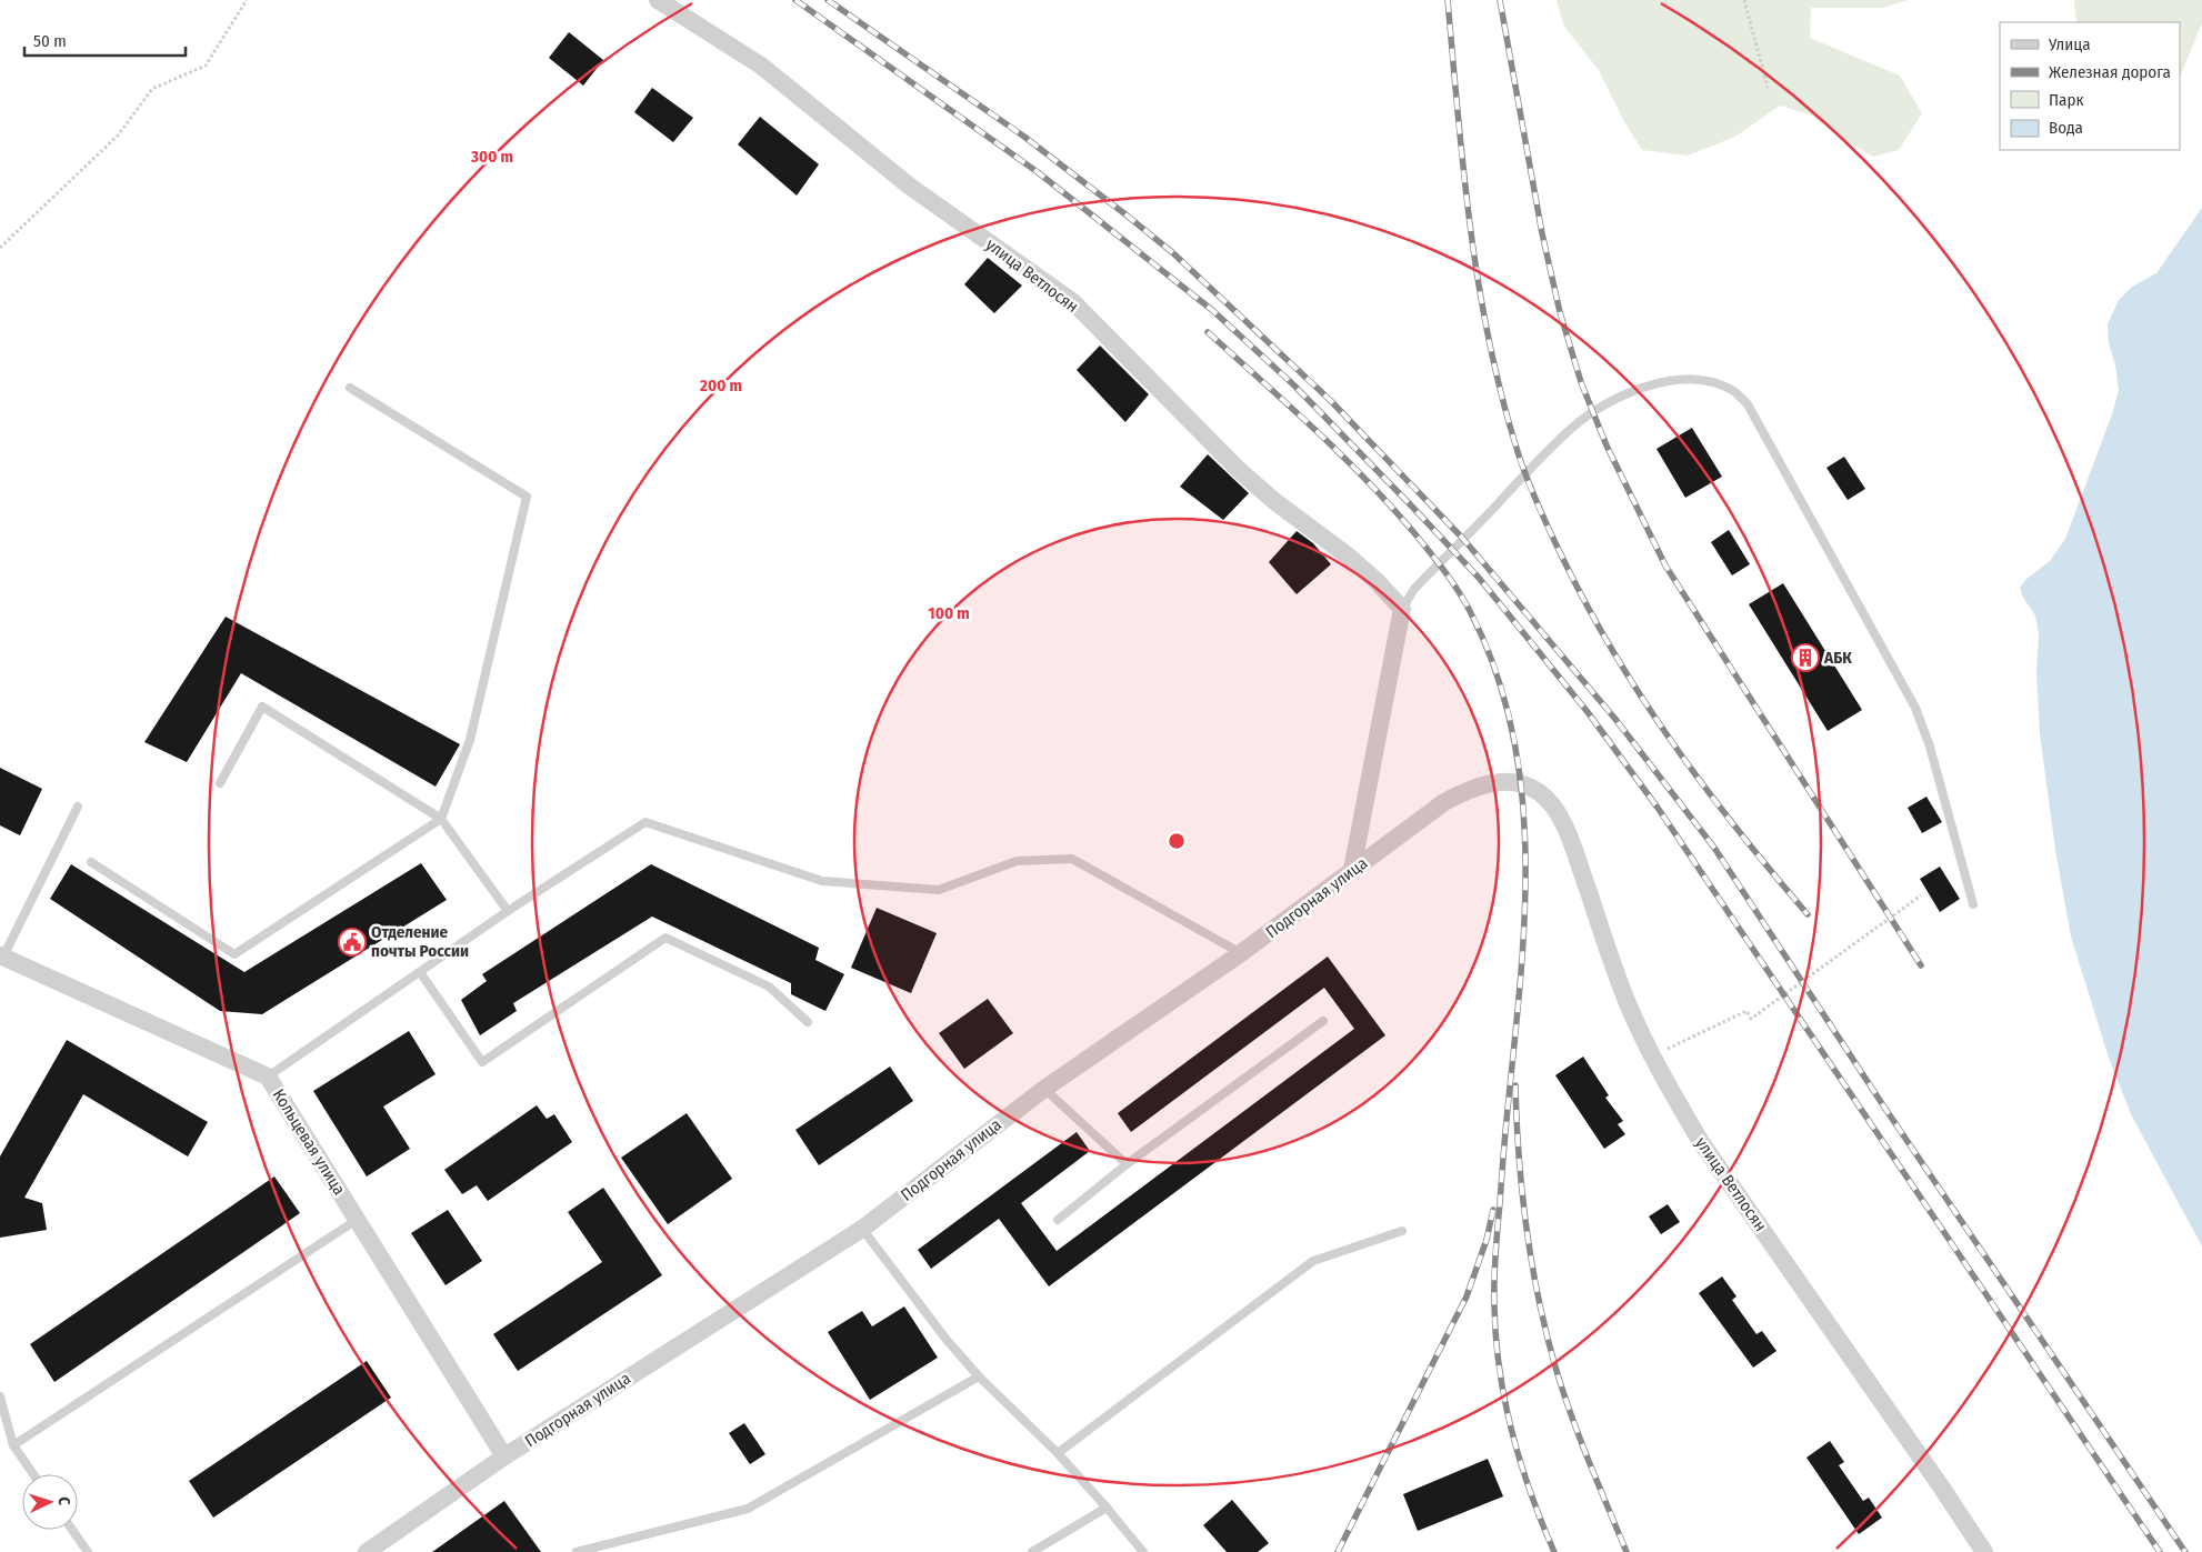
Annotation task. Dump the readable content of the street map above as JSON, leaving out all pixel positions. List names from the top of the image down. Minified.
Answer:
{"streets":{"street":["улица Ветлосян","Подгорная улица","Кольцевая улица"]},"crossings":[["улица Ветлосян","Подгорная улица"],["Подгорная улица","Кольцевая улица"]],"places":{"building":["АБК"],"public building":["Отделение почты России"]},"legend":["Улица","Железная дорога","Парк","Вода"],"scale_bar":"50 m","north":"right","rings":["300 m","200 m","100 m"]}
